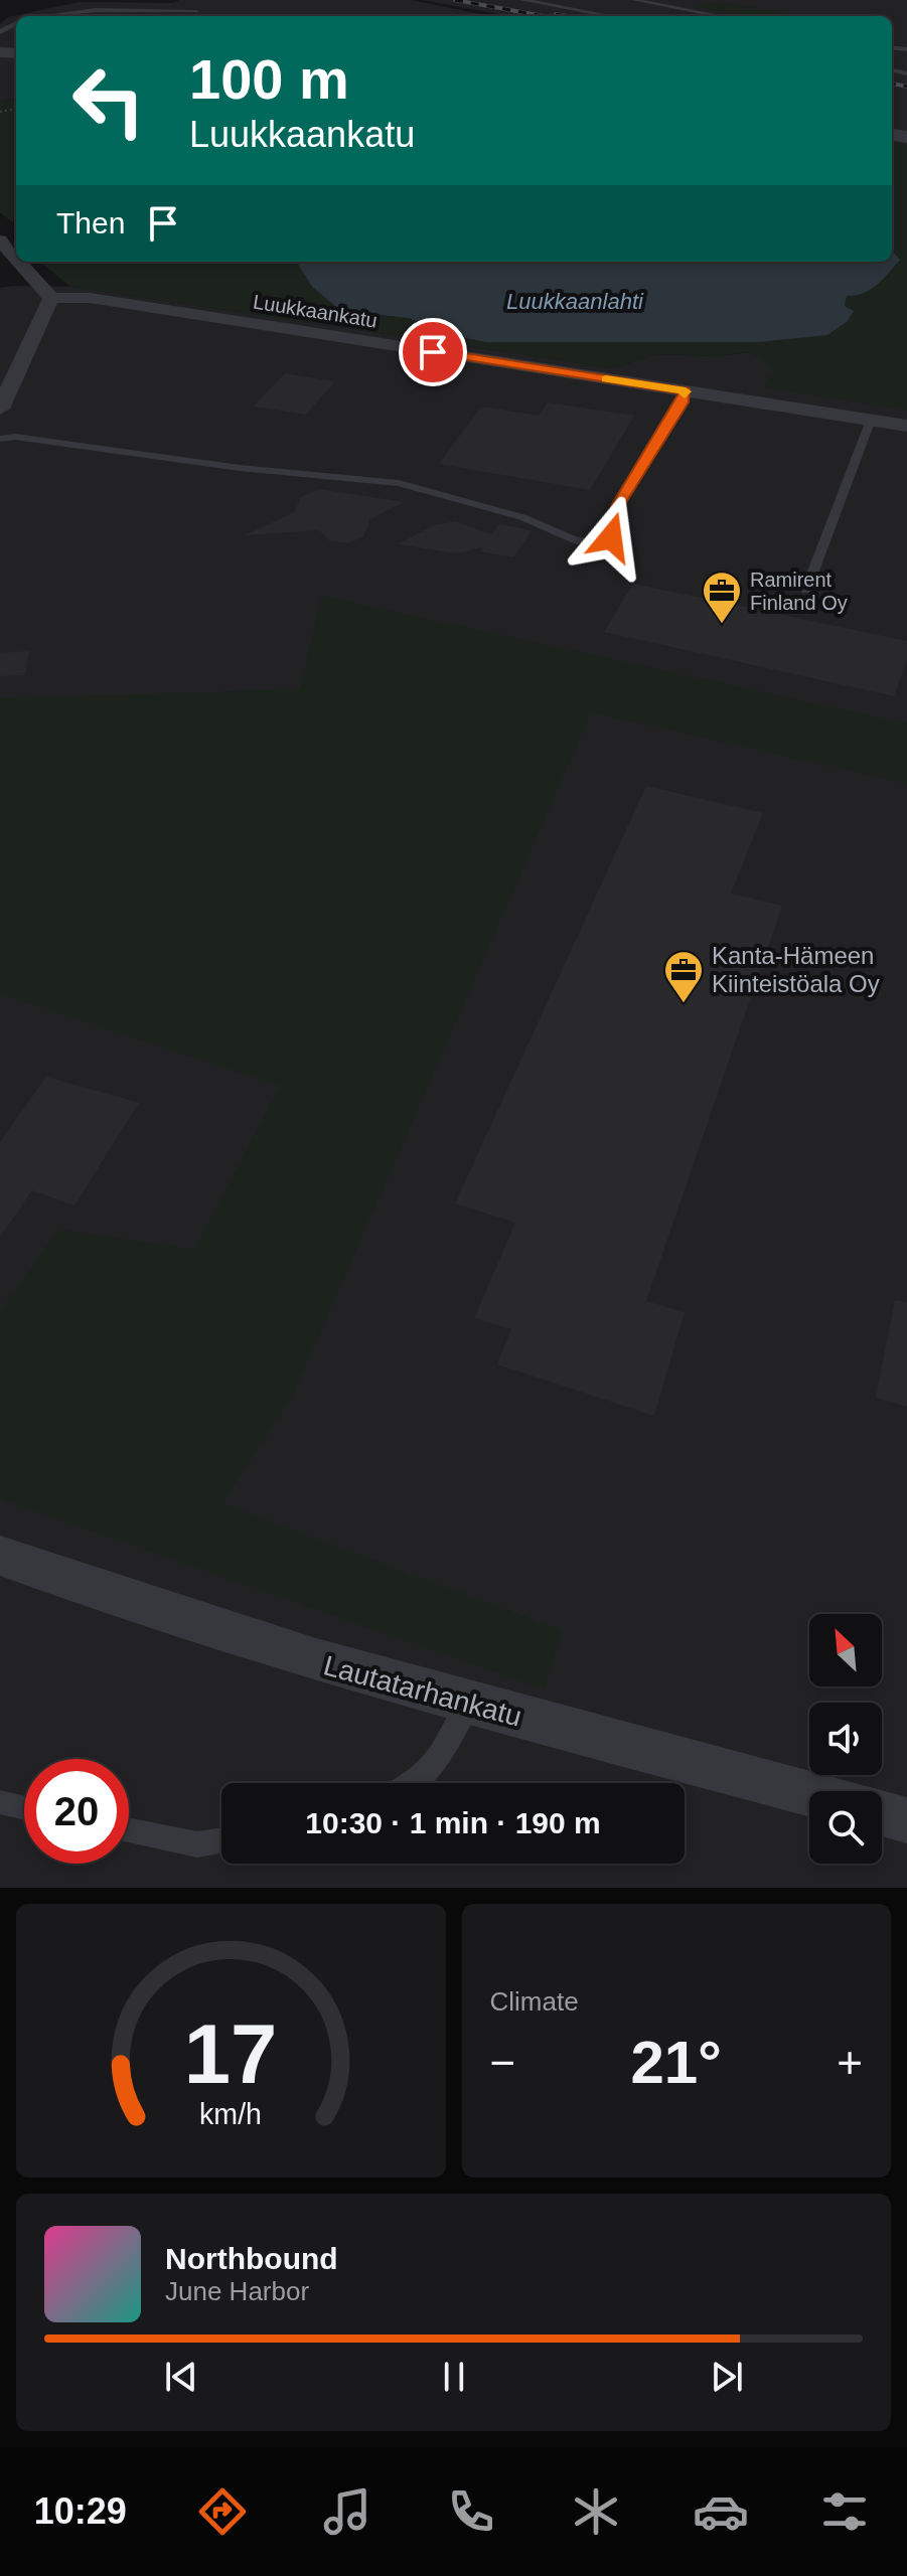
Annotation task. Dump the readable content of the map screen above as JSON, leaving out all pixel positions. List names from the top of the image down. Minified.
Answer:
{"streets":{"street":["Luukkaankatu","Lautatarhankatu"]},"water":["Luukkaanlahti"],"places":{"office":["Ramirent Finland Oy","Kanta-Hämeen Kiinteistöala Oy"]},"north":"top left","page":{"turn":["100 m","Luukkaankatu"],"then":"Then","limit":"20","trip":"10:30 · 1 min · 190 m","tile":"Climate","heat":["−","21°","+"],"song":["Northbound","June Harbor"],"tabs":"10:29","gauge":["17","km/h"]}}
